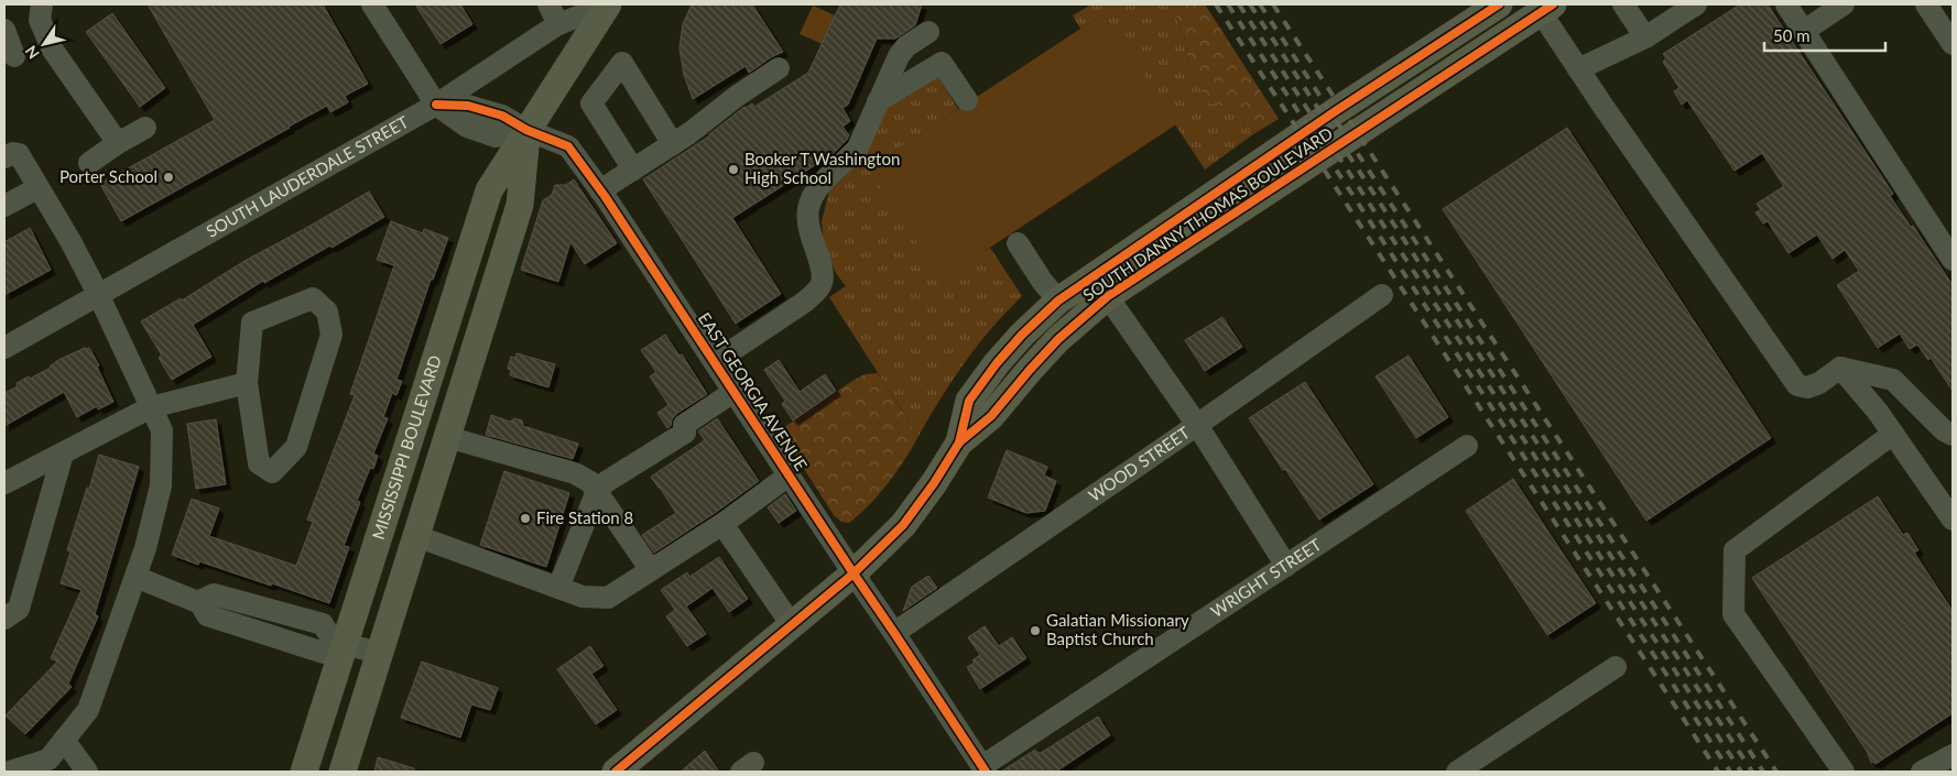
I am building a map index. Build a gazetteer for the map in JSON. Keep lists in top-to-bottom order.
{
  "streets": {
    "main road": ["SOUTH DANNY THOMAS BOULEVARD", "MISSISSIPPI BOULEVARD"],
    "street": [
      "SOUTH LAUDERDALE STREET",
      "EAST GEORGIA AVENUE",
      "WOOD STREET",
      "WRIGHT STREET"
    ]
  },
  "crossings": [
    ["SOUTH LAUDERDALE STREET", "MISSISSIPPI BOULEVARD"],
    ["SOUTH DANNY THOMAS BOULEVARD", "EAST GEORGIA AVENUE"],
    ["EAST GEORGIA AVENUE", "MISSISSIPPI BOULEVARD"],
    ["EAST GEORGIA AVENUE", "WOOD STREET"],
    ["EAST GEORGIA AVENUE", "WRIGHT STREET"]
  ],
  "places": [
    "Booker T Washington High School",
    "Porter School",
    "Fire Station 8",
    "Galatian Missionary Baptist Church"
  ],
  "scale_bar": "50 m",
  "north": "bottom left"
}
